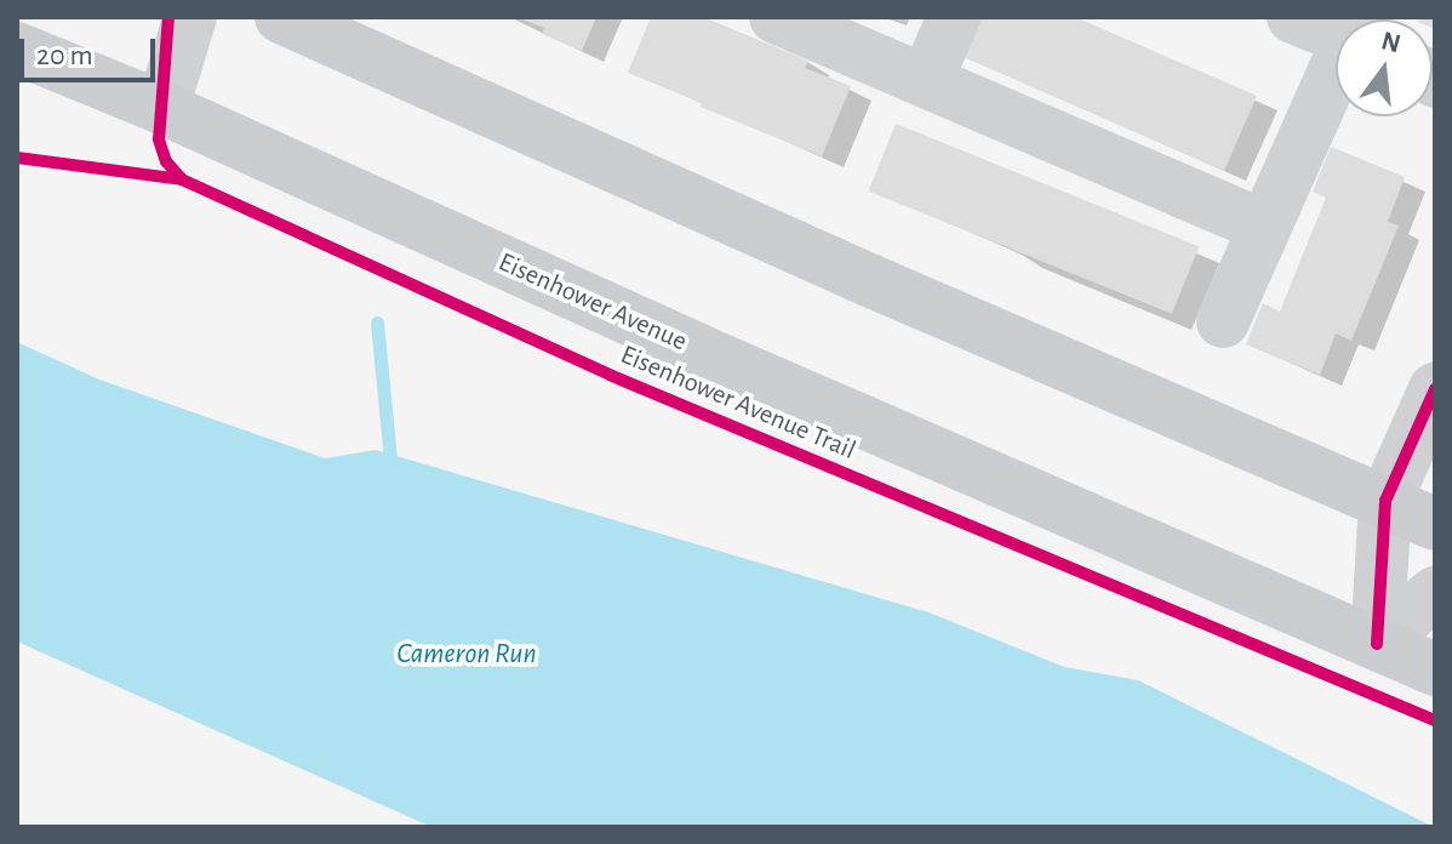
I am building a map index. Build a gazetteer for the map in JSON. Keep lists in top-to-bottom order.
{
  "streets": {
    "main road": ["Eisenhower Avenue"],
    "cycle path": ["Eisenhower Avenue Trail"]
  },
  "water": ["Cameron Run"],
  "scale_bar": "20 m",
  "north": "top"
}
